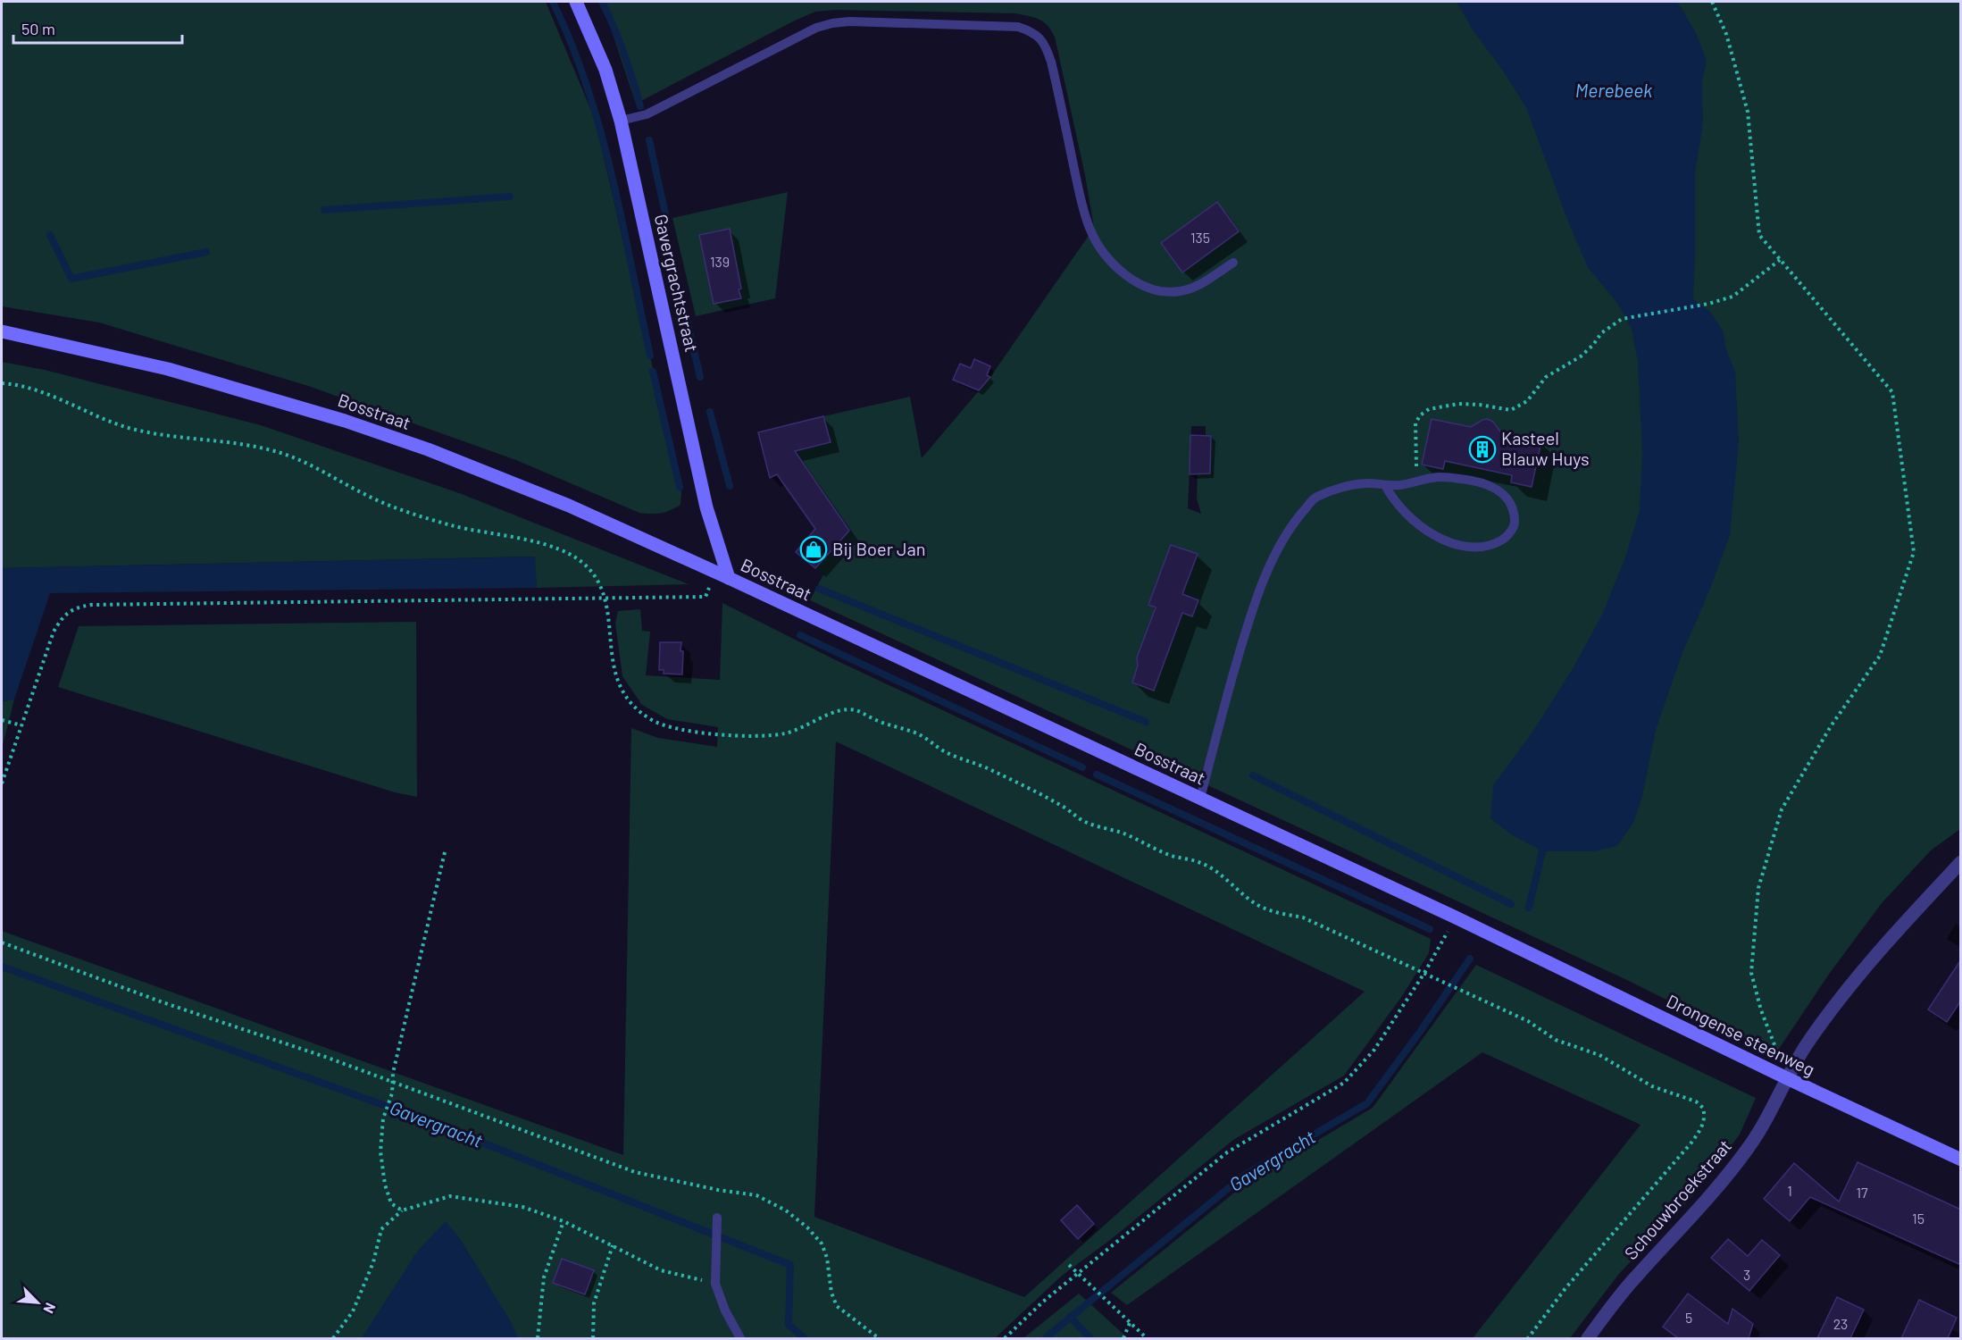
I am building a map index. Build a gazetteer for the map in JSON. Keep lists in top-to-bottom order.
{
  "streets": {
    "street": [
      "Gavergrachtstraat",
      "Bosstraat",
      "Drongense steenweg",
      "Schouwbroekstraat"
    ]
  },
  "crossings": [
    ["Gavergrachtstraat", "Bosstraat"],
    ["Bosstraat", "Drongense steenweg"],
    ["Drongense steenweg", "Schouwbroekstraat"]
  ],
  "water": ["Merebeek", "Gavergracht"],
  "places": {
    "building": ["Kasteel Blauw Huys"],
    "shop": ["Bij Boer Jan"]
  },
  "house_numbers": [
    "135",
    "139",
    "1",
    "17",
    "15",
    "3",
    "5",
    "23"
  ],
  "scale_bar": "50 m",
  "north": "bottom right"
}
